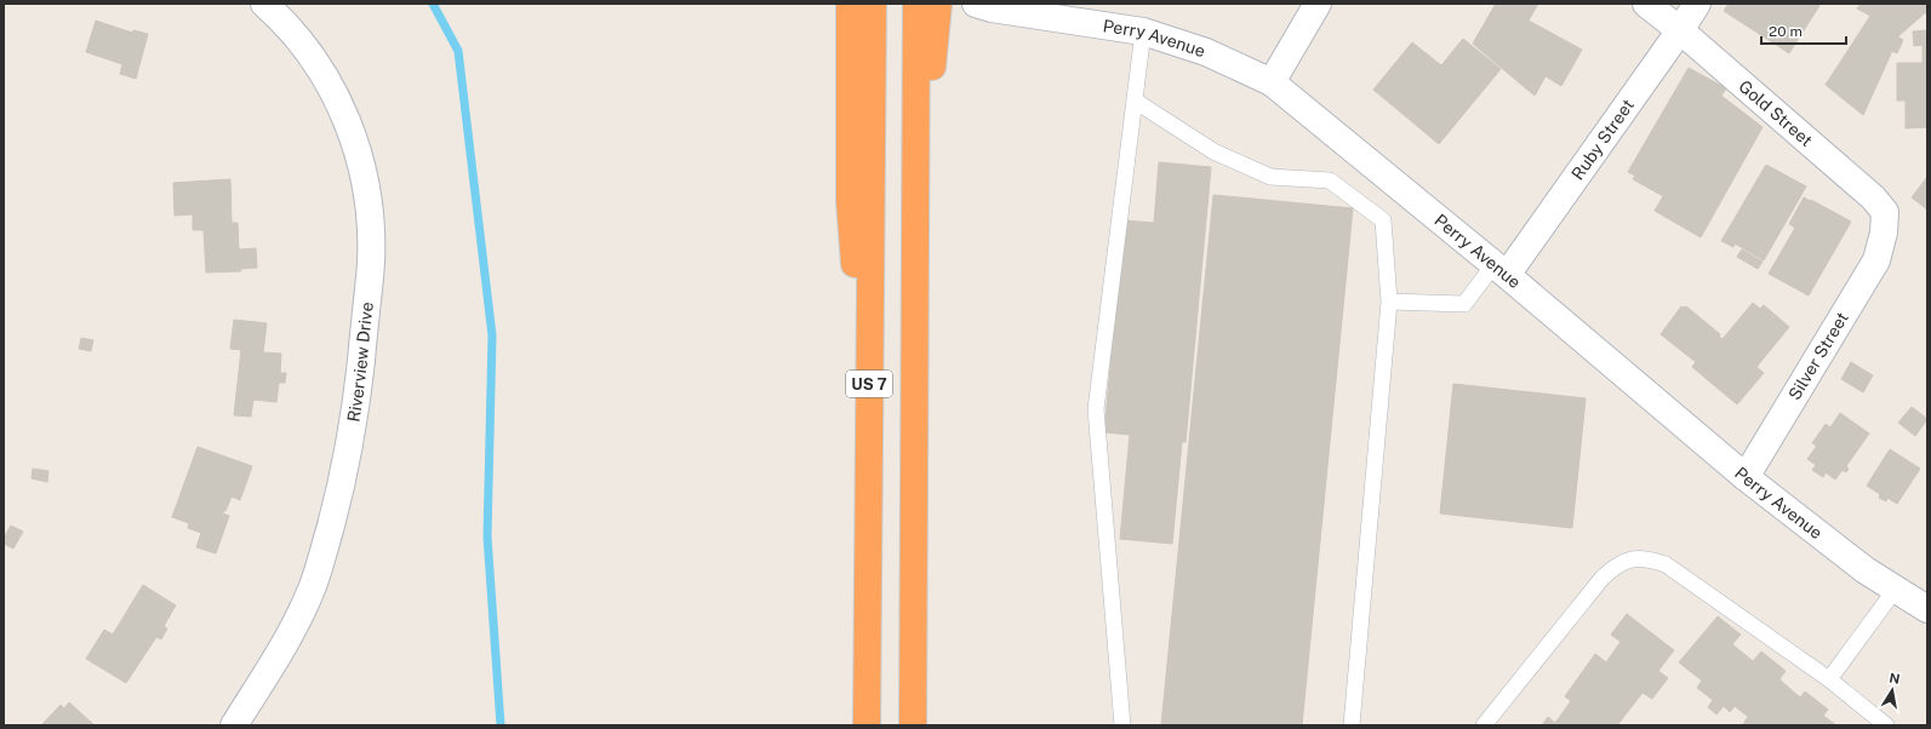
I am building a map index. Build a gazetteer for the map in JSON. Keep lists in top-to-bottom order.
{
  "streets": {
    "highway": ["US 7"],
    "street": [
      "Perry Avenue",
      "Gold Street",
      "Ruby Street",
      "Silver Street",
      "Riverview Drive"
    ]
  },
  "crossings": [
    ["Perry Avenue", "Ruby Street"],
    ["Perry Avenue", "Silver Street"],
    ["Gold Street", "Ruby Street"],
    ["Gold Street", "Silver Street"]
  ],
  "scale_bar": "20 m",
  "north": "top"
}
